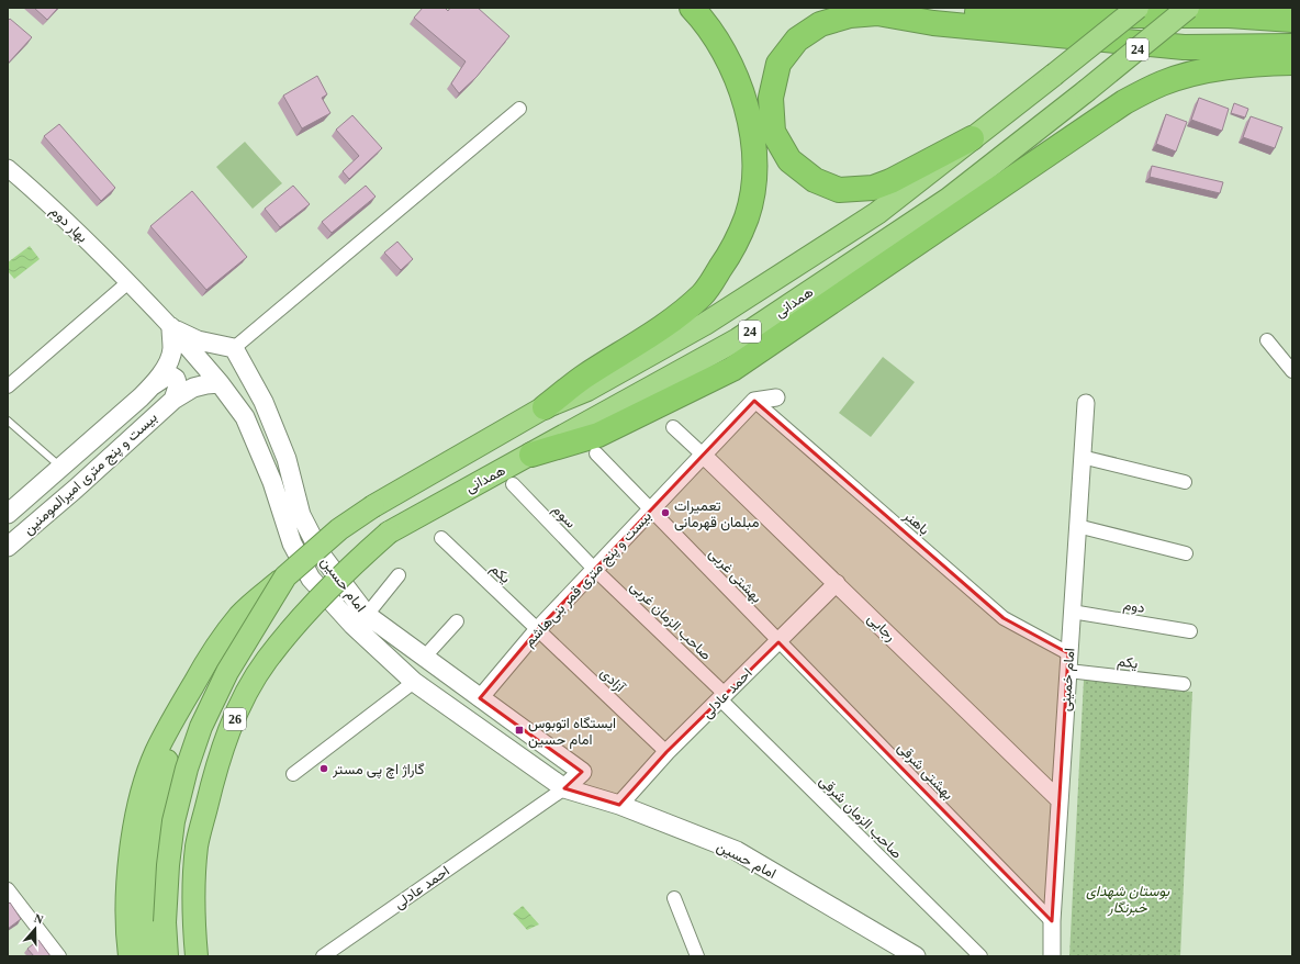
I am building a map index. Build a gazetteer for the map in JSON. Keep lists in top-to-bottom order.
{
  "streets": {
    "highway": ["24", "همدانی", "26"],
    "main road": ["بیست و پنج متری امیرالمومنین", "امام حسین"],
    "street": [
      "بهار دوم",
      "سوم",
      "باهنر",
      "یکم",
      "بهشتی غربی",
      "بیست و پنج متری قمر بنی‌هاشم",
      "دوم",
      "صاحب الزمان غربی",
      "رجایی",
      "آزادی",
      "امام خمینی",
      "احمد عادلی",
      "بهشتی شرقی",
      "صاحب الزمان شرقی"
    ]
  },
  "crossings": [
    ["24", "همدانی"],
    ["بهار دوم", "امام حسین"],
    ["همدانی", "26"],
    ["بیست و پنج متری امیرالمومنین", "امام حسین"],
    ["سوم", "بیست و پنج متری قمر بنی‌هاشم"],
    ["سوم", "صاحب الزمان غربی"],
    ["باهنر", "بیست و پنج متری قمر بنی‌هاشم"],
    ["باهنر", "امام خمینی"],
    ["یکم", "بیست و پنج متری قمر بنی‌هاشم"],
    ["یکم", "آزادی"],
    ["یکم", "امام خمینی"],
    ["بهشتی غربی", "بیست و پنج متری قمر بنی‌هاشم"],
    ["بهشتی غربی", "احمد عادلی"],
    ["بهشتی غربی", "بهشتی شرقی"],
    ["بیست و پنج متری قمر بنی‌هاشم", "امام حسین"],
    ["بیست و پنج متری قمر بنی‌هاشم", "صاحب الزمان غربی"],
    ["بیست و پنج متری قمر بنی‌هاشم", "رجایی"],
    ["بیست و پنج متری قمر بنی‌هاشم", "آزادی"],
    ["امام حسین", "احمد عادلی"],
    ["دوم", "امام خمینی"],
    ["صاحب الزمان غربی", "احمد عادلی"],
    ["صاحب الزمان غربی", "صاحب الزمان شرقی"],
    ["رجایی", "امام خمینی"],
    ["رجایی", "احمد عادلی"],
    ["آزادی", "احمد عادلی"],
    ["امام خمینی", "بهشتی شرقی"],
    ["احمد عادلی", "بهشتی شرقی"],
    ["احمد عادلی", "صاحب الزمان شرقی"]
  ],
  "parks": ["بوستان شهدای خبرنگار"],
  "places": {
    "other": ["تعمیرات مبلمان قهرمانی", "گاراژ اچ پی مستر"],
    "transit": ["ایستگاه اتوبوس امام حسین"]
  },
  "north": "top"
}
